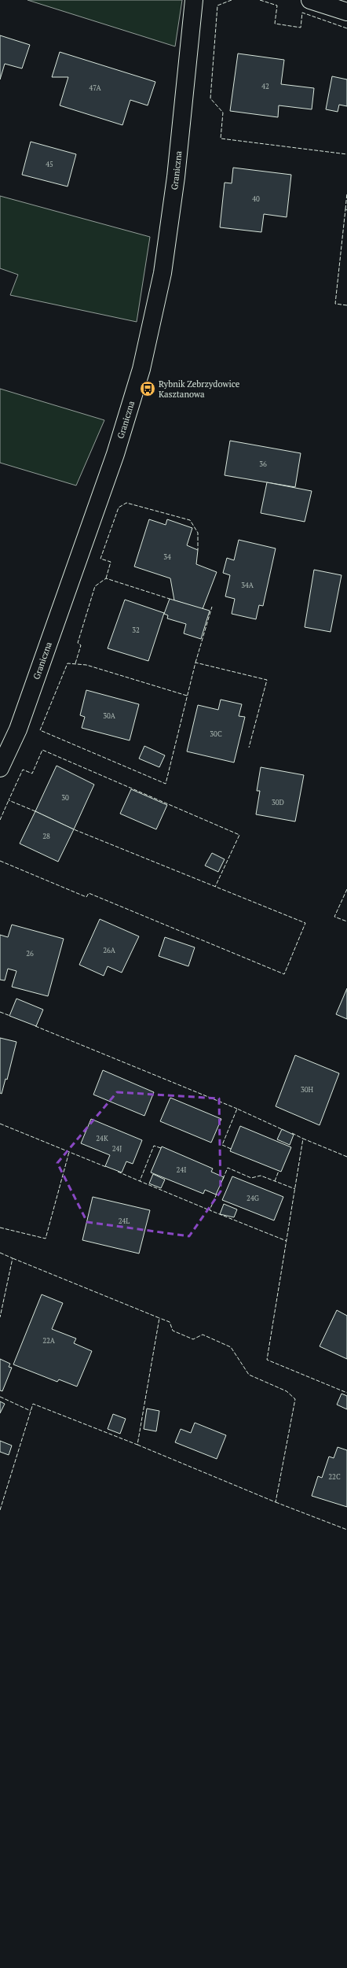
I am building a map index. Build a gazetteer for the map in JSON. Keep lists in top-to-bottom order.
{
  "streets": {
    "street": ["Graniczna"]
  },
  "places": {
    "bus stop": ["Rybnik Zebrzydowice Kasztanowa"]
  },
  "house_numbers": [
    "42",
    "47A",
    "45",
    "40",
    "36",
    "34",
    "34A",
    "32",
    "30A",
    "30C",
    "30",
    "30D",
    "28",
    "26A",
    "26",
    "30H",
    "24K",
    "24J",
    "24I",
    "24G",
    "24L",
    "22A",
    "22C"
  ]
}
